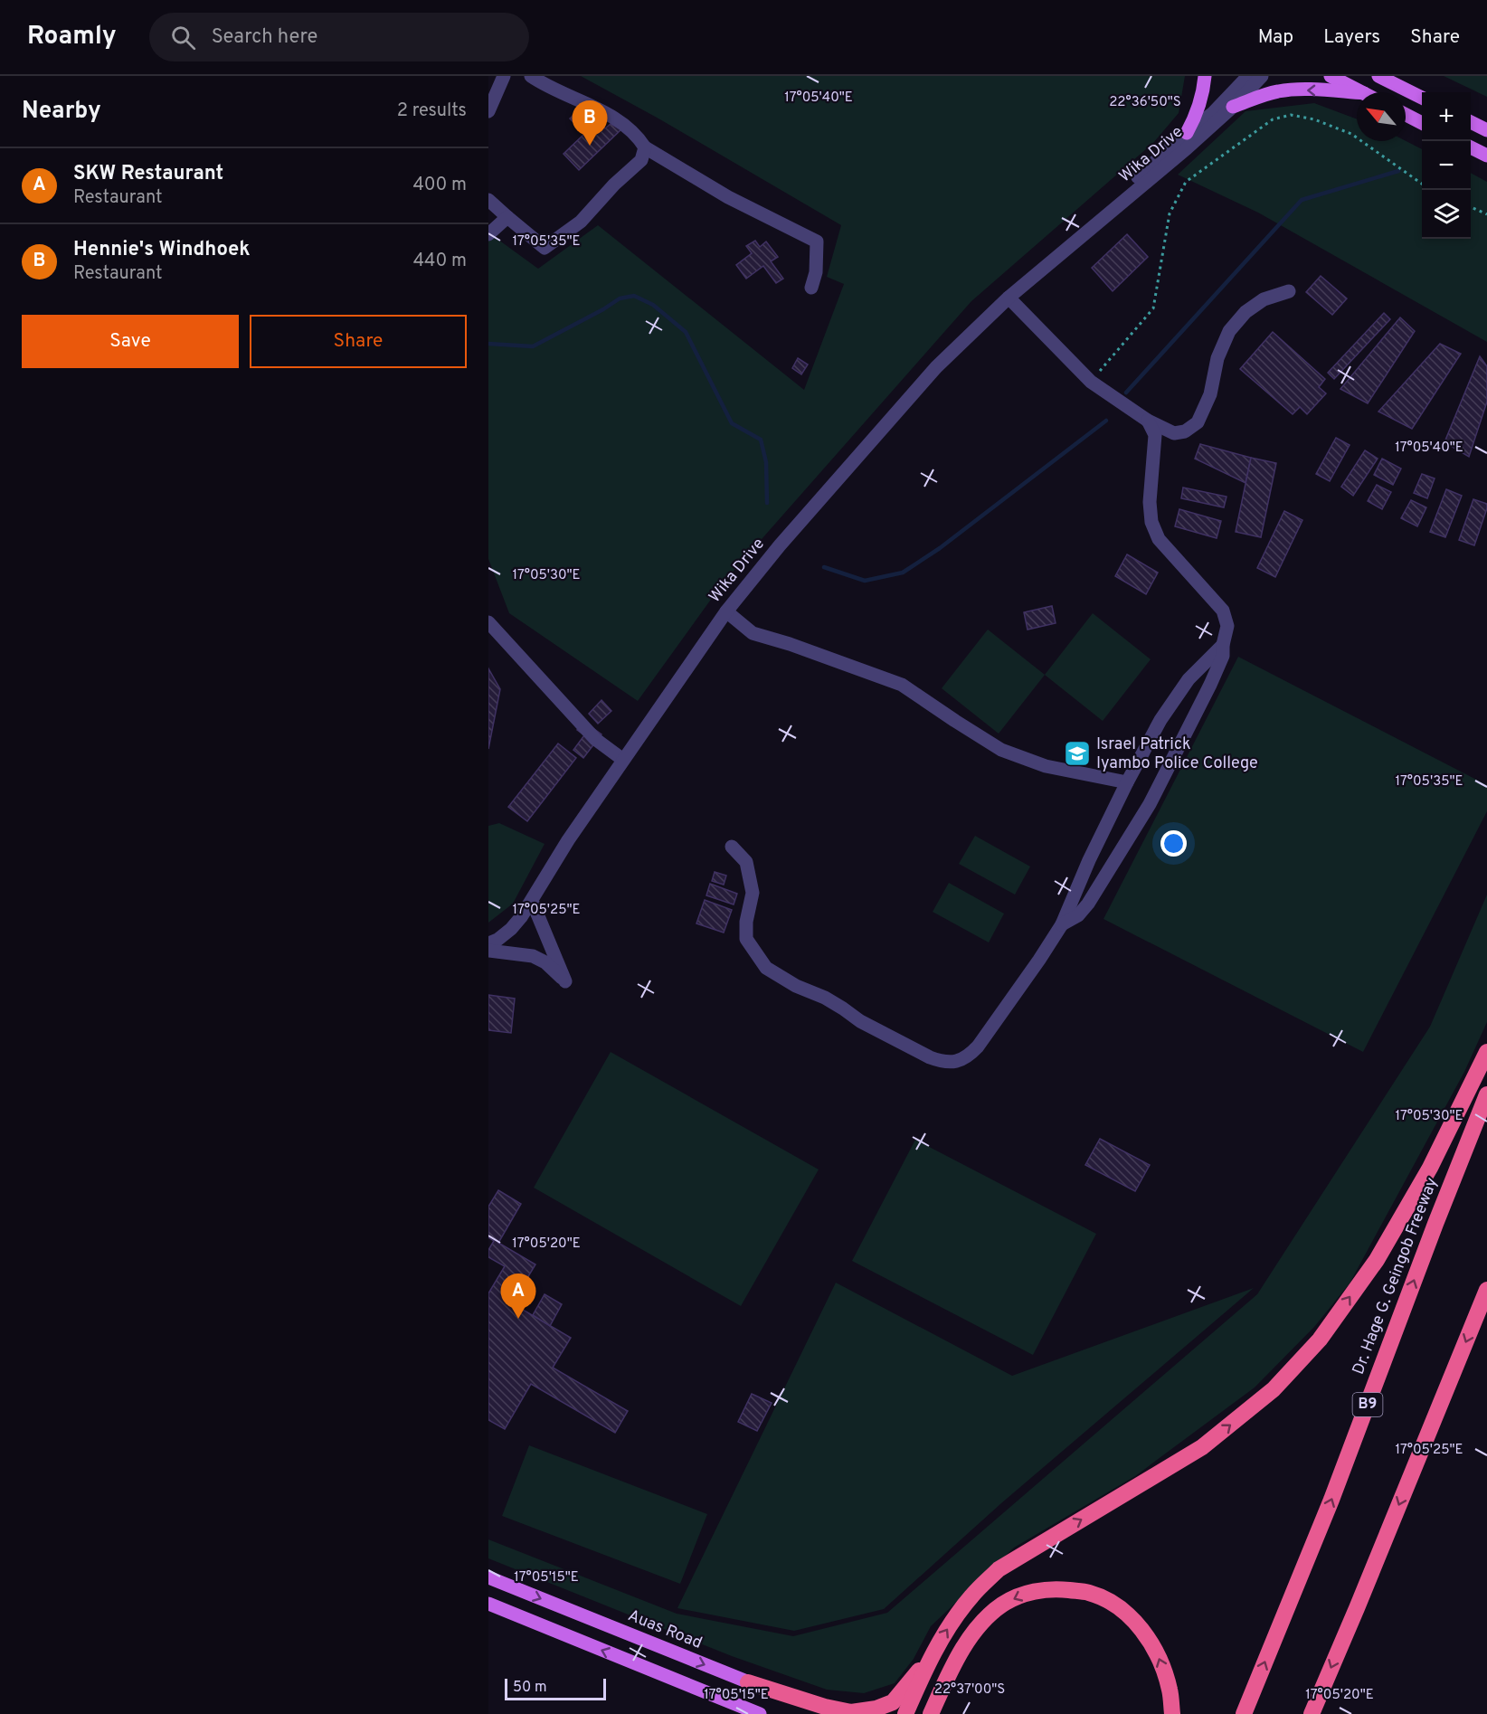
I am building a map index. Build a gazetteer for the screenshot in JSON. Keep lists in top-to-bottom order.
{
  "streets": {
    "highway": ["Dr. Hage G. Geingob Freeway", "B9"],
    "main road": ["Auas Road"],
    "street": ["Wika Drive"]
  },
  "places": {
    "school or university": ["Israel Patrick Iyambo Police College"]
  },
  "scale_bar": "50 m",
  "north": "top left",
  "page": {
    "header": "Roamly",
    "search": "Search here",
    "nav": ["Map", "Layers", "Share"],
    "heading": ["Nearby", "2 results"],
    "map_buttons": ["+", "−"],
    "pins": ["B", "A"],
    "list": [
      {
        "mark": "A",
        "name": "SKW Restaurant",
        "note": "Restaurant",
        "value": "400 m"
      },
      {
        "mark": "B",
        "name": "Hennie's Windhoek",
        "note": "Restaurant",
        "value": "440 m"
      }
    ],
    "buttons": ["Save", "Share"],
    "scale": "50 m"
  },
  "coordinates": [
    "17°05'40\"E",
    "22°36'50\"S",
    "17°05'35\"E",
    "17°05'30\"E",
    "17°05'25\"E",
    "17°05'20\"E",
    "17°05'15\"E",
    "22°37'00\"S"
  ]
}
